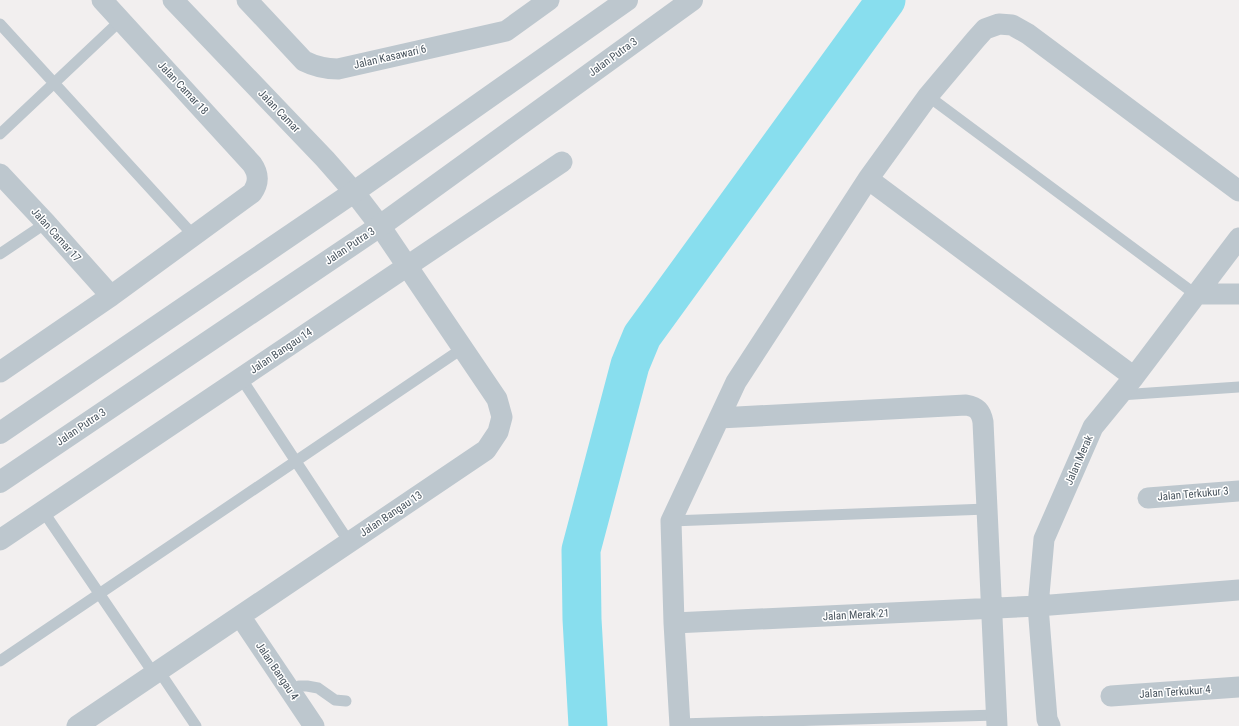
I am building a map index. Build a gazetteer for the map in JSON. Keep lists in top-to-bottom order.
{
  "streets": {
    "street": [
      "Jalan Kasawari 6",
      "Jalan Putra 3",
      "Jalan Camar 18",
      "Jalan Camar",
      "Jalan Camar 17",
      "Jalan Bangau 14",
      "Jalan Merak",
      "Jalan Terkukur 3",
      "Jalan Bangau 13",
      "Jalan Merak 21",
      "Jalan Bangau 4",
      "Jalan Terkukur 4"
    ]
  },
  "crossings": [
    ["Jalan Putra 3", "Jalan Camar"],
    ["Jalan Putra 3", "Jalan Bangau 13"],
    ["Jalan Camar", "Jalan Bangau 13"],
    ["Jalan Bangau 14", "Jalan Bangau 13"],
    ["Jalan Merak", "Jalan Merak 21"],
    ["Jalan Bangau 13", "Jalan Bangau 4"]
  ]
}
